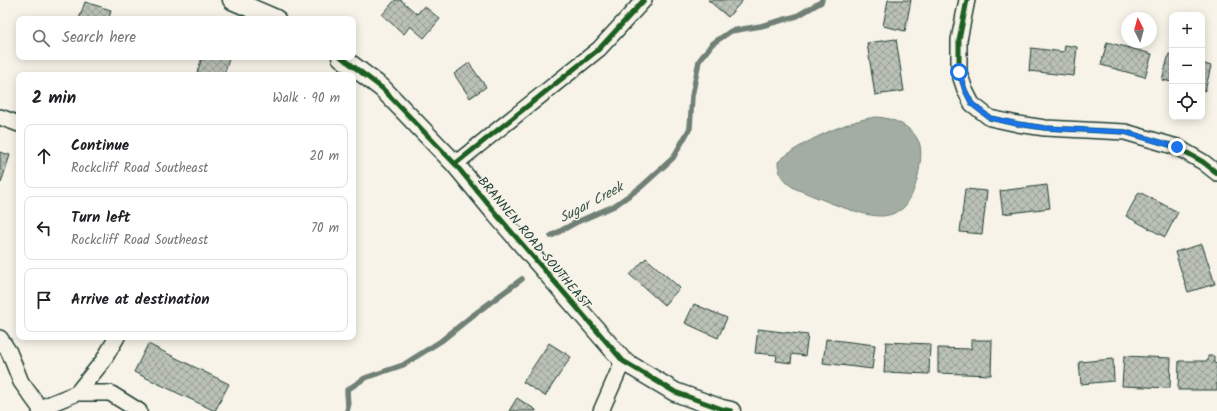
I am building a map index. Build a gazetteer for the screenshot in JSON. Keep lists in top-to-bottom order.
{
  "streets": {
    "street": ["BRANNEN ROAD SOUTHEAST"]
  },
  "water": ["Sugar Creek"],
  "north": "top",
  "page": {
    "map_buttons": ["+", "−"],
    "search": "Search here",
    "heading": ["2 min", "Walk · 90 m"],
    "list": [
      ["Continue", "Rockcliff Road Southeast", "20 m"],
      ["Turn left", "Rockcliff Road Southeast", "70 m"],
      "Arrive at destination"
    ]
  }
}
